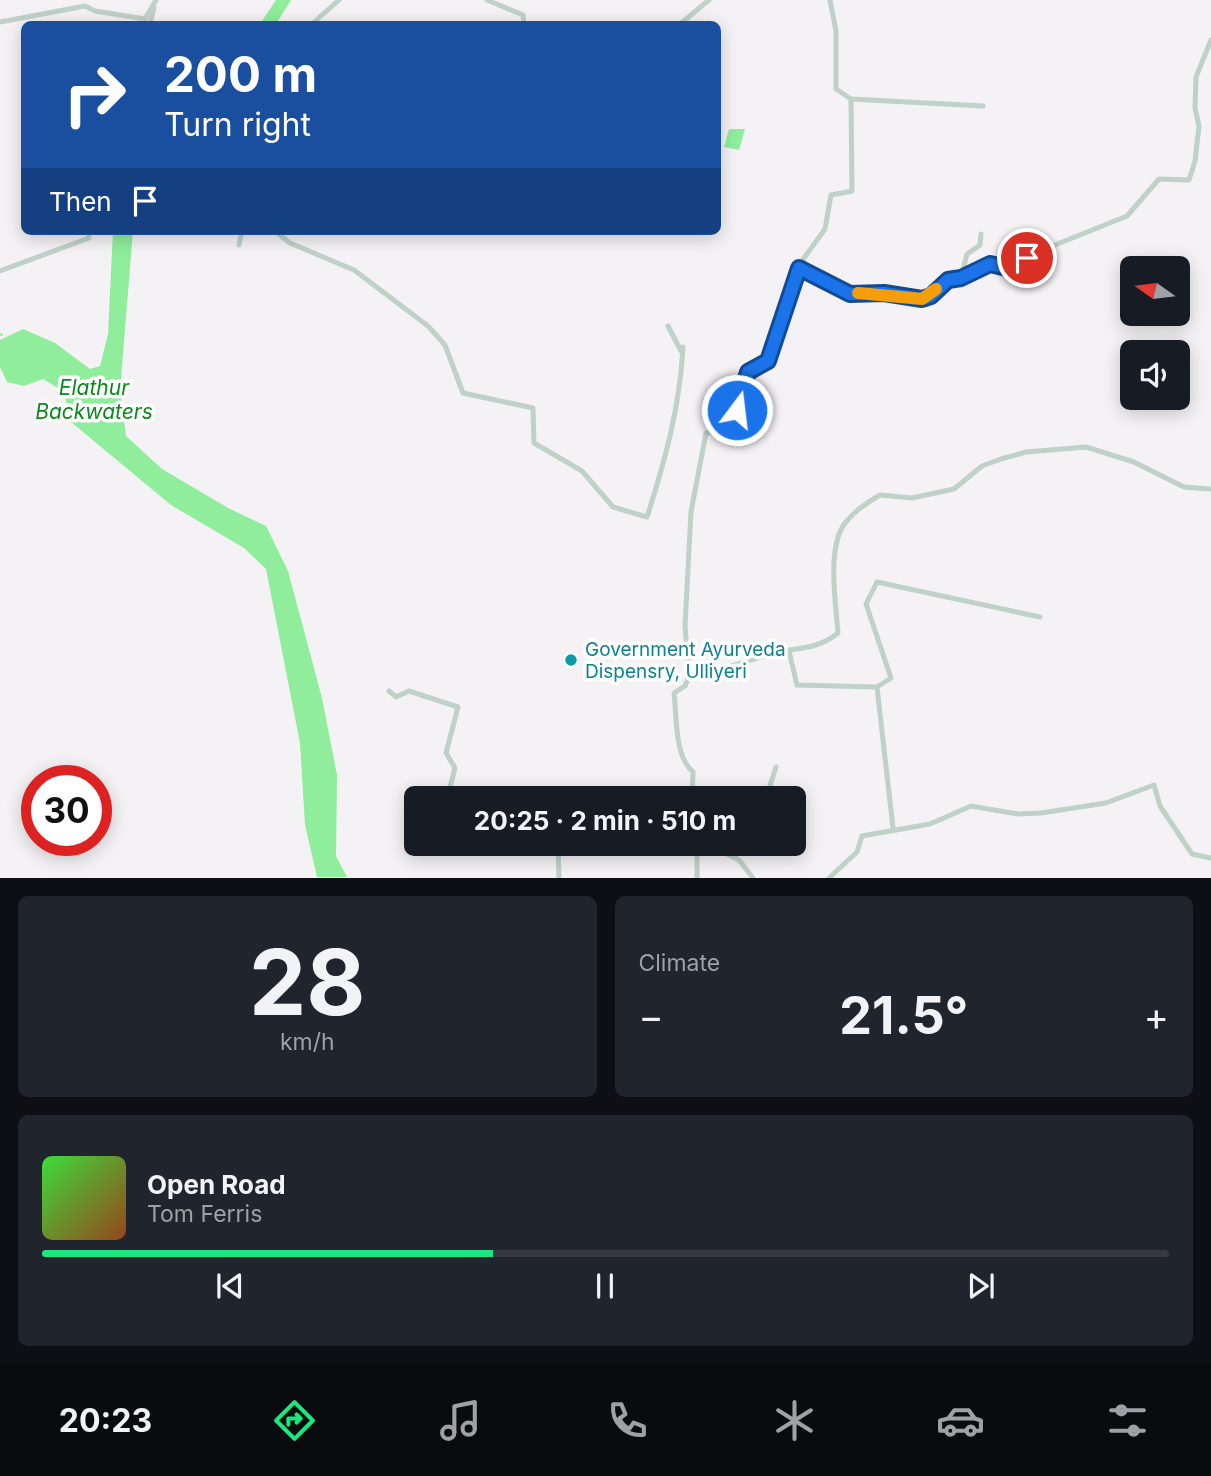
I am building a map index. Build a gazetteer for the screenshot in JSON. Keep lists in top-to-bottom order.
{
  "water": ["Elathur Backwaters"],
  "places": ["Government Ayurveda Dispensry, Ulliyeri"],
  "north": "left",
  "page": {
    "turn": ["200 m", "Turn right"],
    "then": "Then",
    "limit": "30",
    "trip": "20:25 · 2 min · 510 m",
    "tile": [
      ["28", "km/h"],
      "Climate"
    ],
    "heat": ["−", "21.5°", "+"],
    "song": ["Open Road", "Tom Ferris"],
    "tabs": "20:23"
  }
}
